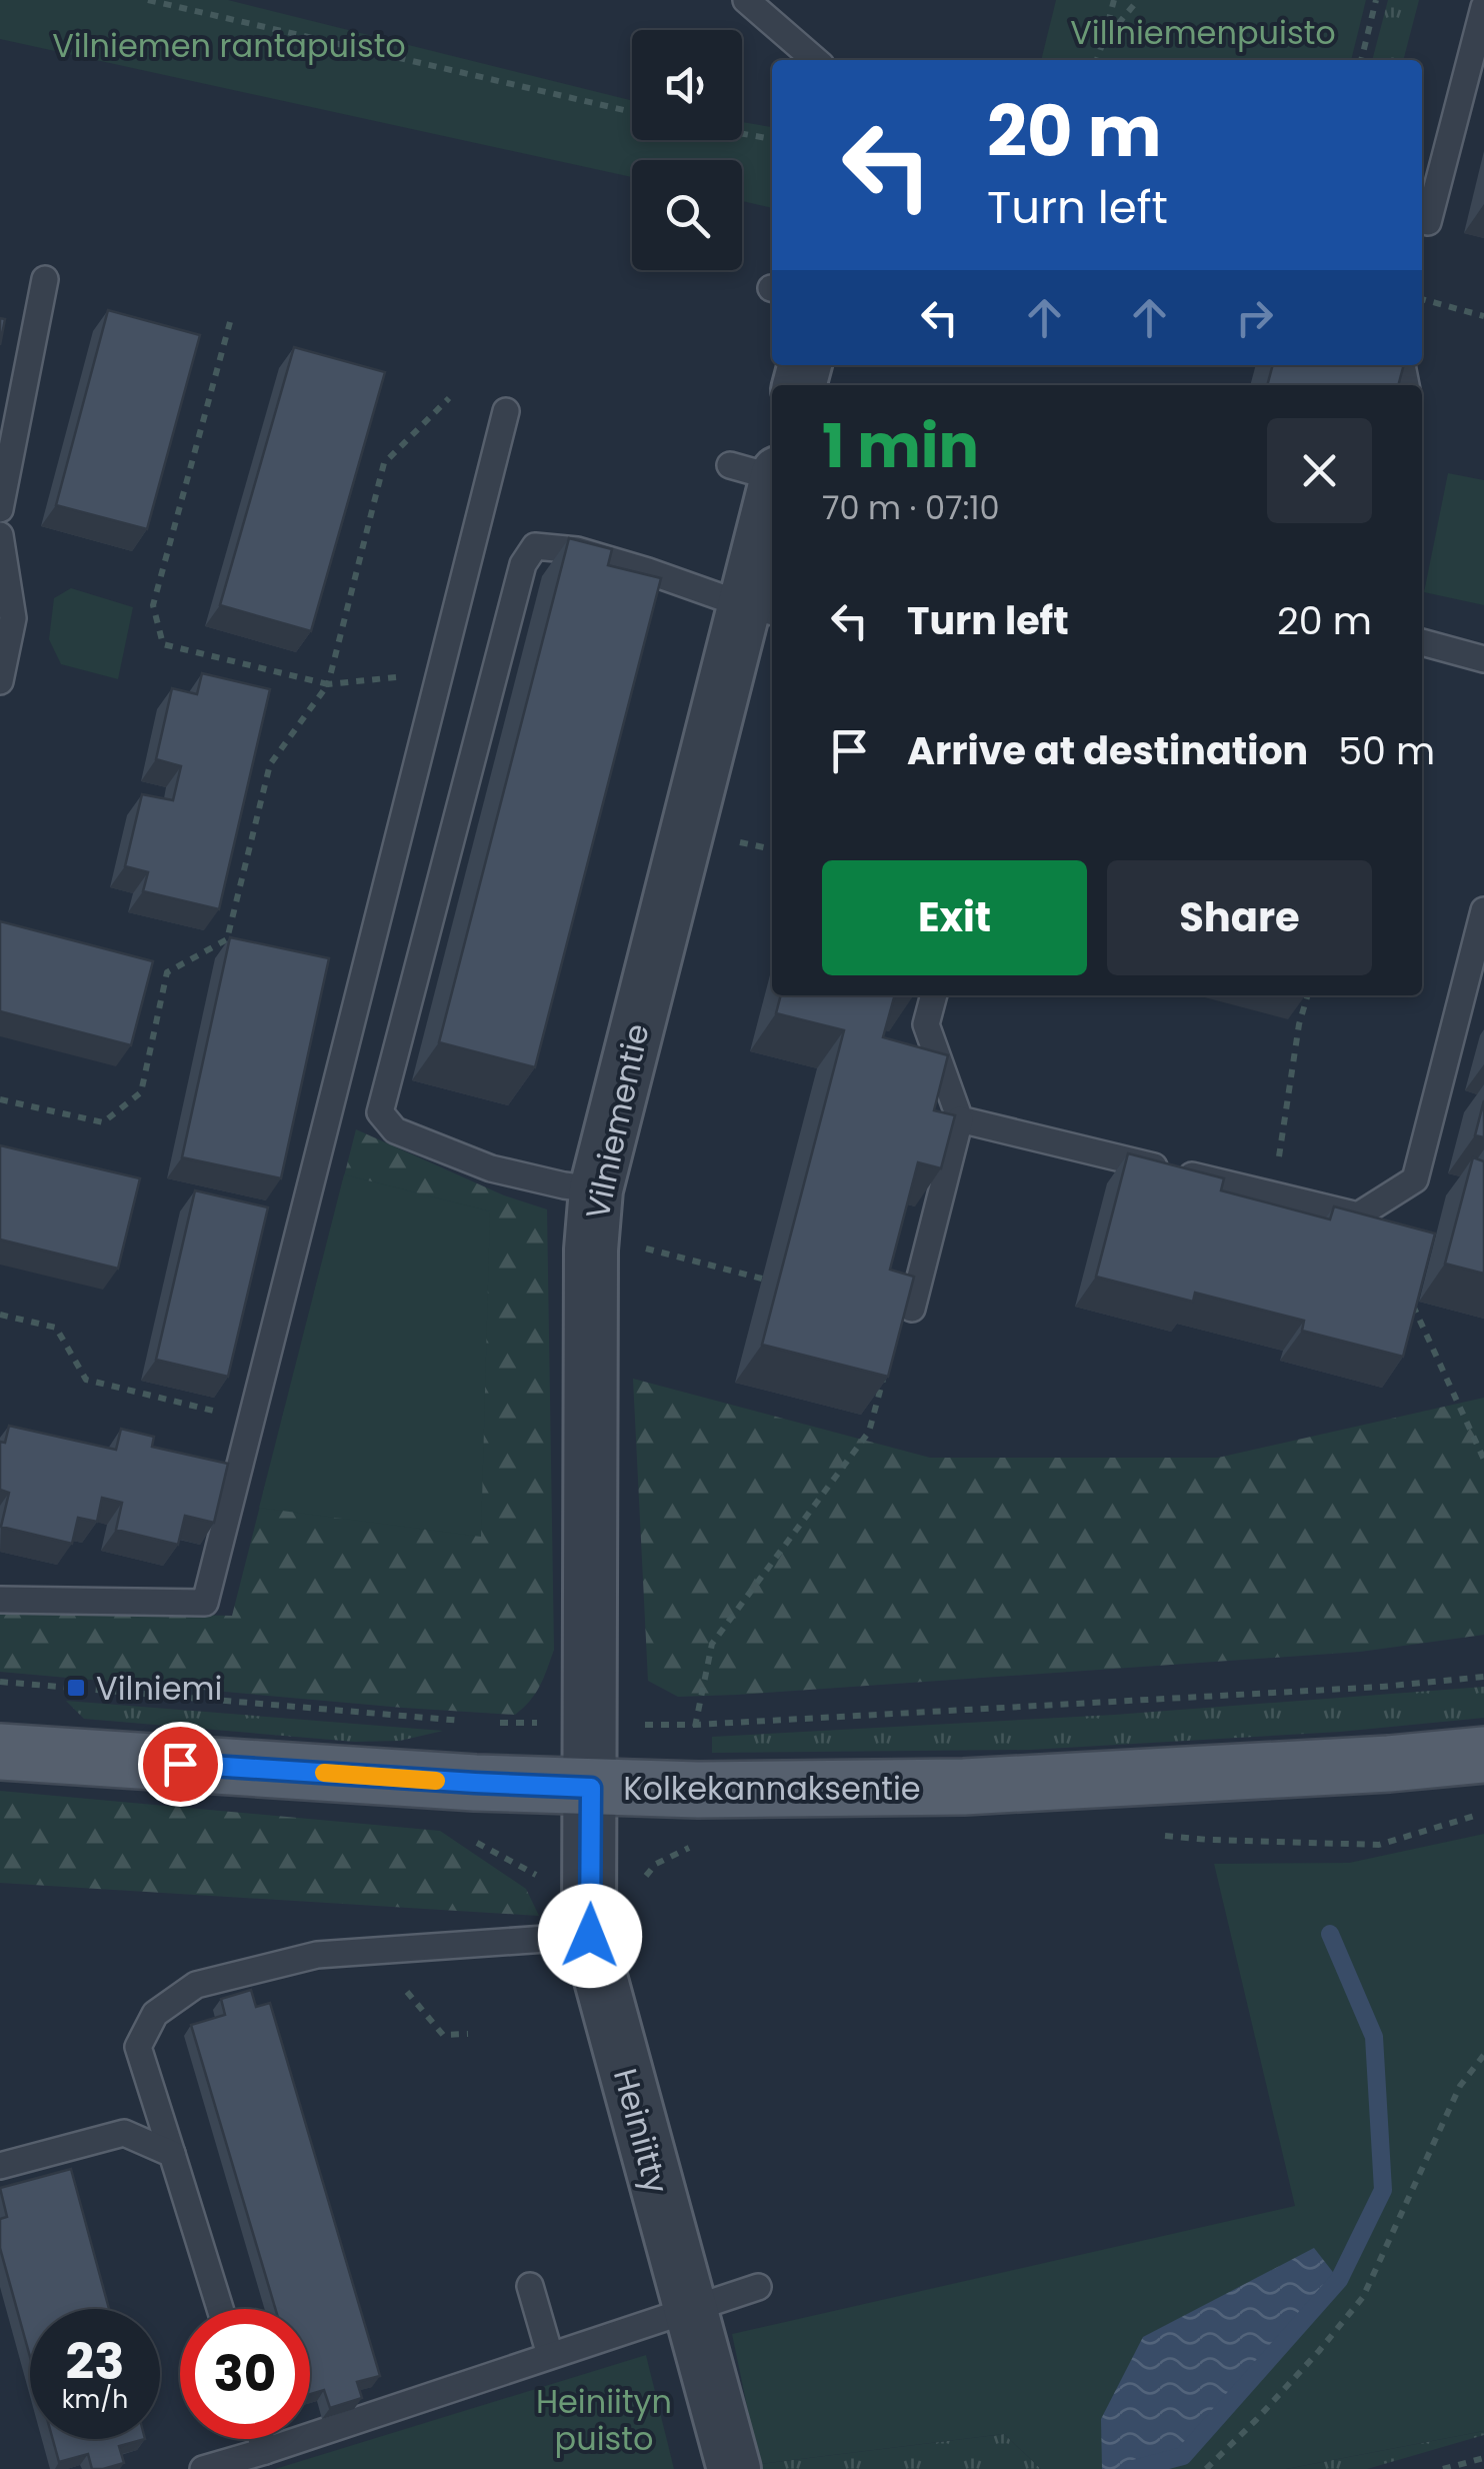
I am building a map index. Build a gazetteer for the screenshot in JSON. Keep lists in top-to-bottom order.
{
  "streets": {
    "main road": ["Kolkekannaksentie"],
    "street": ["Vilniementie", "Heiniitty"]
  },
  "crossings": [
    ["Vilniementie", "Kolkekannaksentie"],
    ["Vilniementie", "Heiniitty"],
    ["Kolkekannaksentie", "Heiniitty"]
  ],
  "parks": ["Villniemenpuisto", "Vilniemen rantapuisto", "Heiniityn puisto"],
  "places": {
    "transit": ["Vilniemi"]
  },
  "page": {
    "turn": ["20 m", "Turn left"],
    "heading": ["1 min", "70 m · 07:10"],
    "list": [
      {
        "name": "Turn left",
        "value": "20 m"
      },
      {
        "name": "Arrive at destination",
        "value": "50 m"
      }
    ],
    "buttons": ["Exit", "Share"],
    "speed": "23 km/h",
    "limit": "30"
  }
}
